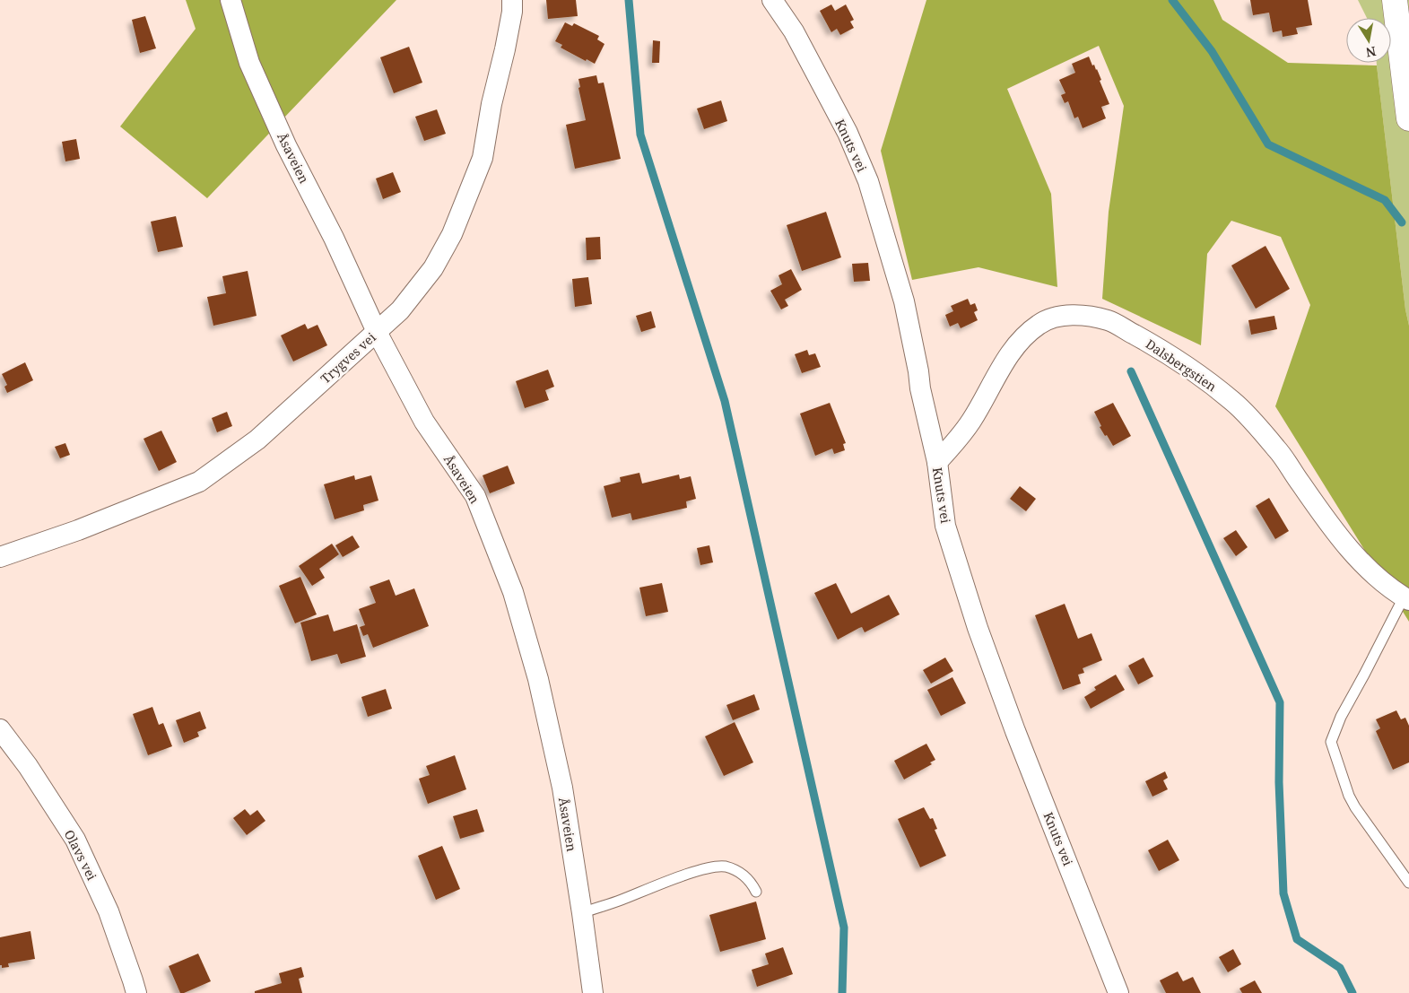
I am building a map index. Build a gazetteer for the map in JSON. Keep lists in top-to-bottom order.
{
  "streets": {
    "street": [
      "Knuts vei",
      "Åsaveien",
      "Trygves vei",
      "Dalsbergstien",
      "Olavs vei"
    ]
  },
  "crossings": [
    ["Knuts vei", "Dalsbergstien"],
    ["Åsaveien", "Trygves vei"]
  ],
  "north": "bottom"
}
